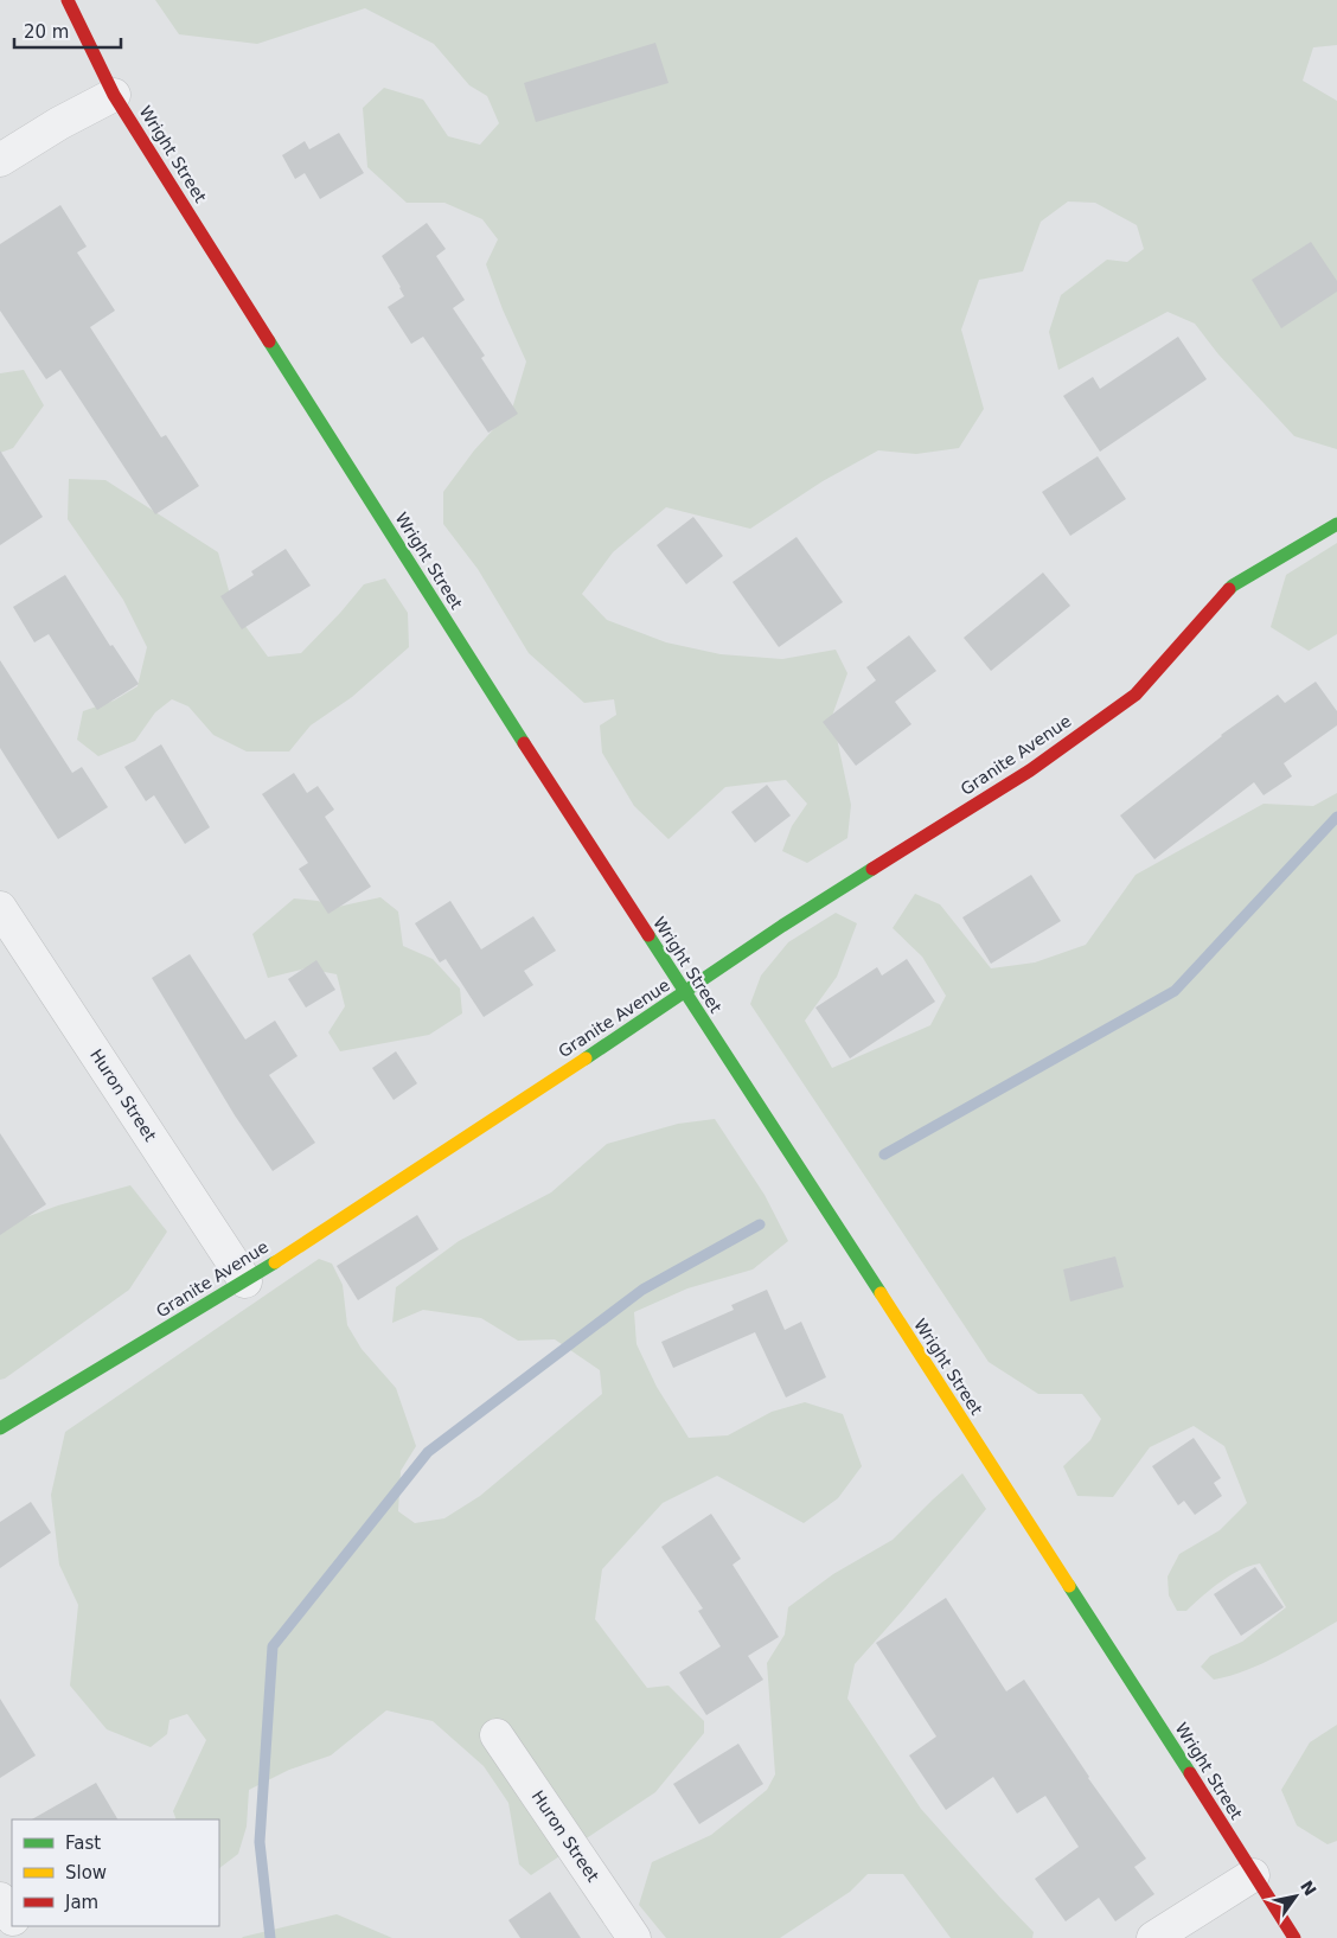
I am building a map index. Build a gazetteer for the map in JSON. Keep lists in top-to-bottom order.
{
  "streets": {
    "main road": ["Wright Street", "Granite Avenue"],
    "street": ["Huron Street"]
  },
  "crossings": [
    ["Wright Street", "Granite Avenue"],
    ["Granite Avenue", "Huron Street"]
  ],
  "legend": ["Fast", "Slow", "Jam"],
  "scale_bar": "20 m",
  "north": "top right"
}
